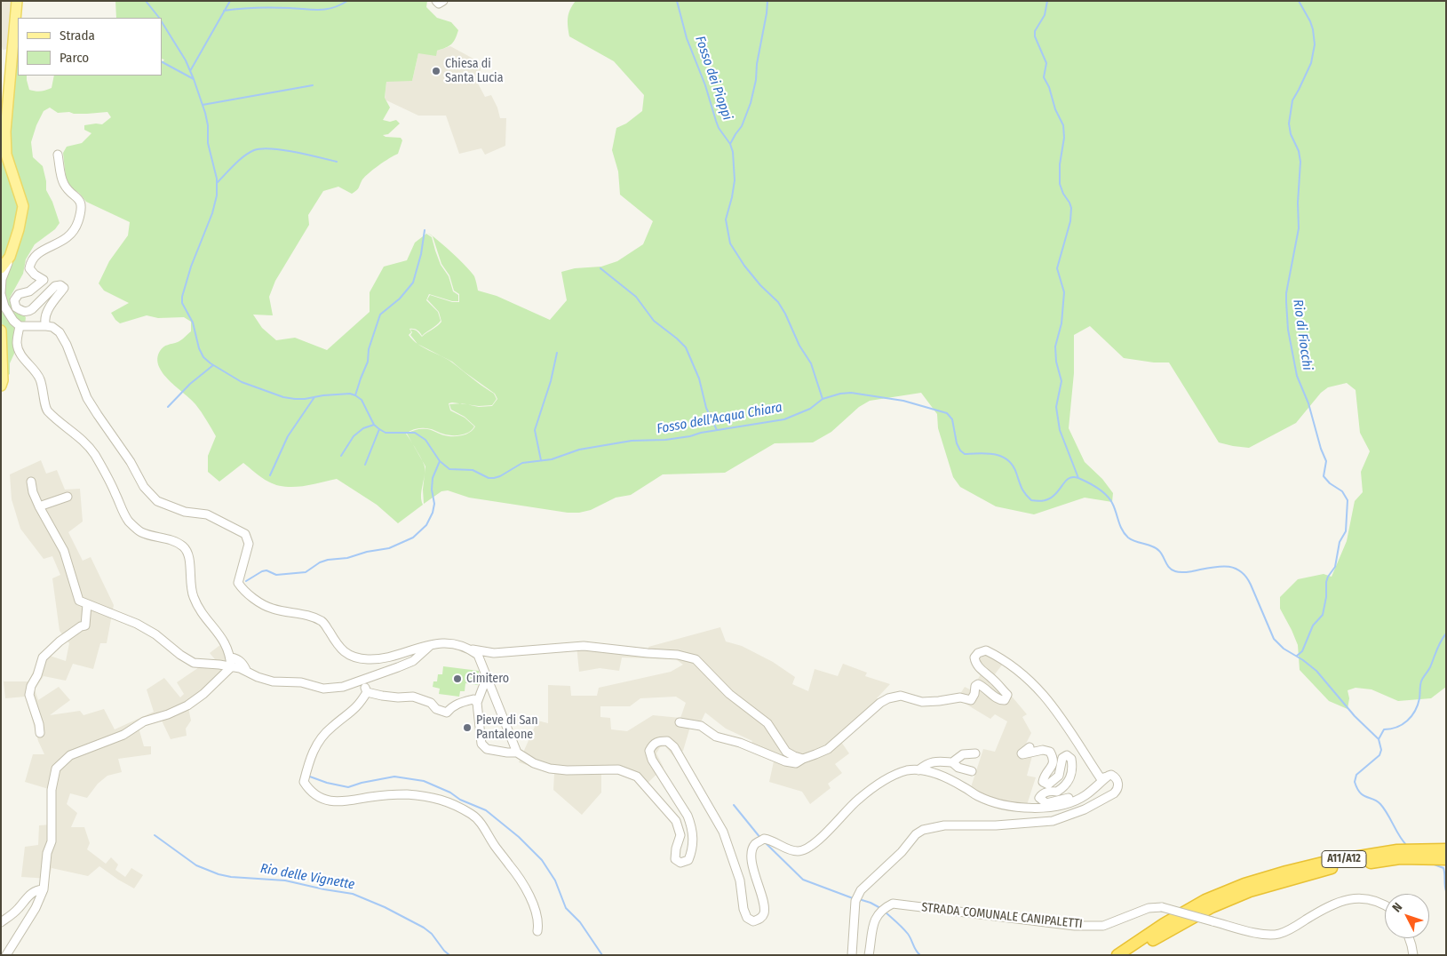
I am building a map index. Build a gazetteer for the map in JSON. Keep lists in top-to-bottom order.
{
  "streets": {
    "highway": ["A11/A12"],
    "street": ["STRADA COMUNALE CANIPALETTI"]
  },
  "water": [
    "Fosso dei Pioppi",
    "Rio di Fiocchi",
    "Fosso dell'Acqua Chiara",
    "Rio delle Vignette"
  ],
  "places": ["Chiesa di Santa Lucia", "Cimitero", "Pieve di San Pantaleone"],
  "legend": ["Strada", "Parco"],
  "north": "top left"
}
